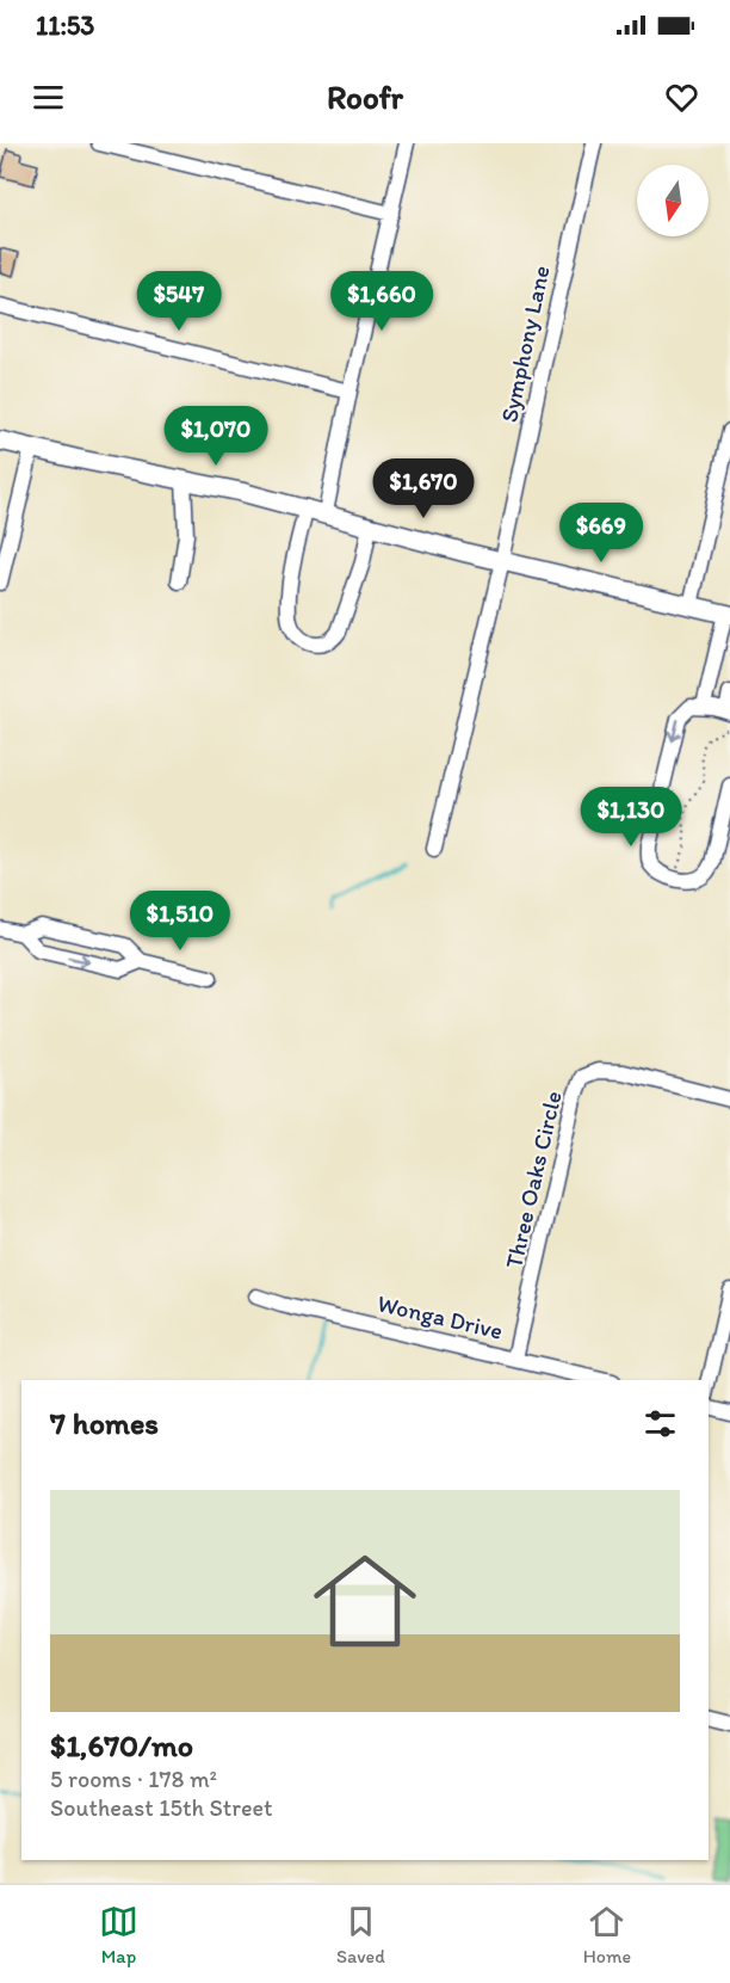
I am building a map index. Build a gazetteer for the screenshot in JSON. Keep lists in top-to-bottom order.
{
  "streets": {
    "street": ["Symphony Lane", "Three Oaks Circle", "Wonga Drive"]
  },
  "crossings": [
    ["Three Oaks Circle", "Wonga Drive"]
  ],
  "north": "bottom",
  "page": {
    "status": "11:53",
    "header": "Roofr",
    "price": [
      "$547",
      "$1,660",
      "$1,070",
      "$1,670",
      "$669",
      "$1,130",
      "$1,510"
    ],
    "heading": "7 homes",
    "list": [
      {
        "name": "$1,670/mo",
        "note": "5 rooms · 178 m² · Southeast 15th Street"
      }
    ],
    "tabs": ["Map", "Saved", "Home"]
  }
}
